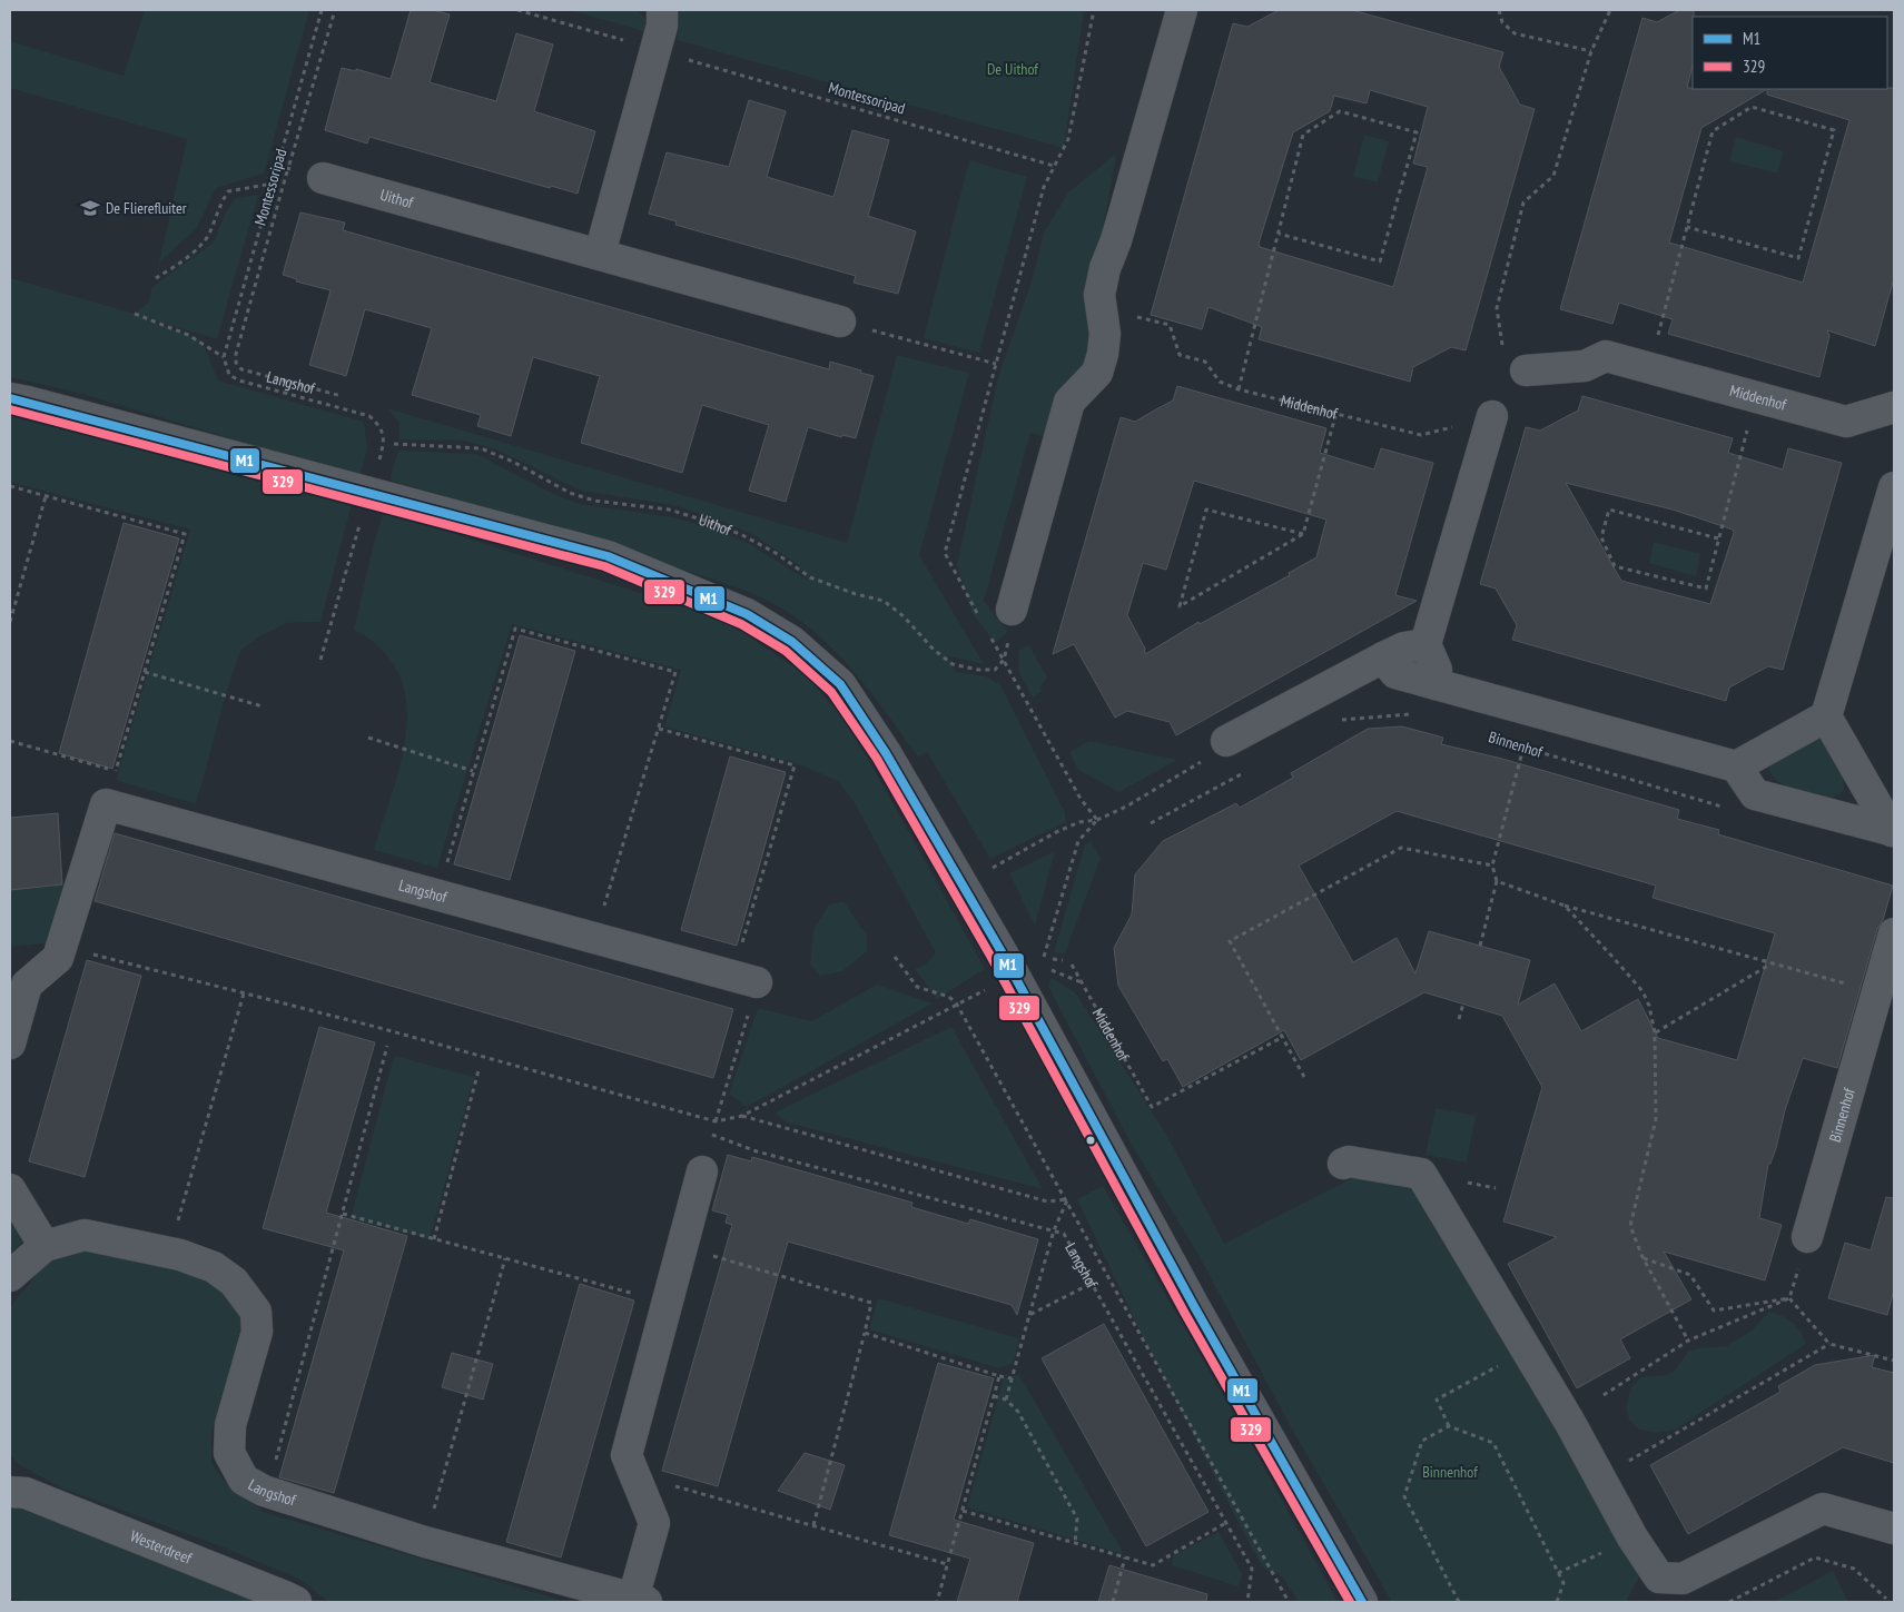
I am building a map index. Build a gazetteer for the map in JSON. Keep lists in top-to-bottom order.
{
  "streets": {
    "main road": ["Westerdreef"],
    "street": [
      "Uithof",
      "Langshof",
      "Middenhof",
      "Binnenhof"
    ],
    "path": ["Montessoripad"]
  },
  "crossings": [
    ["Montessoripad", "Langshof"]
  ],
  "parks": ["De Uithof", "Binnenhof"],
  "places": {
    "school or university": ["De Flierefluiter"]
  },
  "lines": ["transit line M1", "transit line 329"],
  "legend": ["M1", "329"]
}
